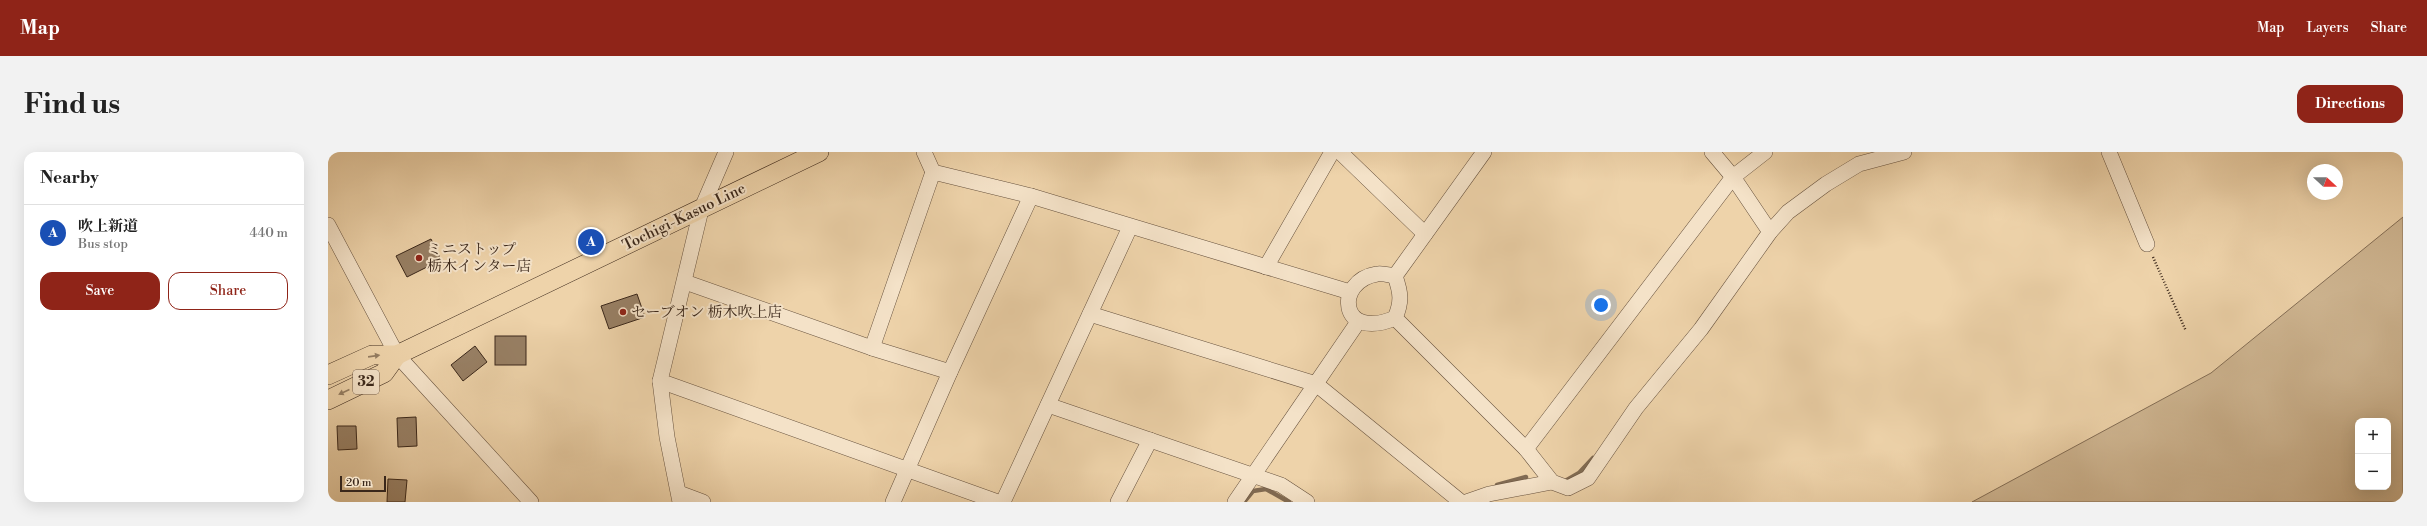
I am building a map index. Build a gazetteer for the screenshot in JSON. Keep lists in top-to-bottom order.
{
  "streets": {
    "main road": ["Tochigi-Kasuo Line", "32"]
  },
  "places": ["ミニストップ 栃木インター店", "セーブオン 栃木吹上店"],
  "scale_bar": "20 m",
  "north": "right",
  "page": {
    "header": "Map",
    "nav": ["Map", "Layers", "Share"],
    "buttons": [
      "Directions",
      ["Save", "Share"]
    ],
    "title": "Find us",
    "heading": "Nearby",
    "list": [
      {
        "mark": "A",
        "name": "吹上新道",
        "note": "Bus stop",
        "value": "440 m"
      }
    ],
    "pins": "A",
    "map_buttons": ["+", "−"],
    "scale": "20 m"
  }
}
